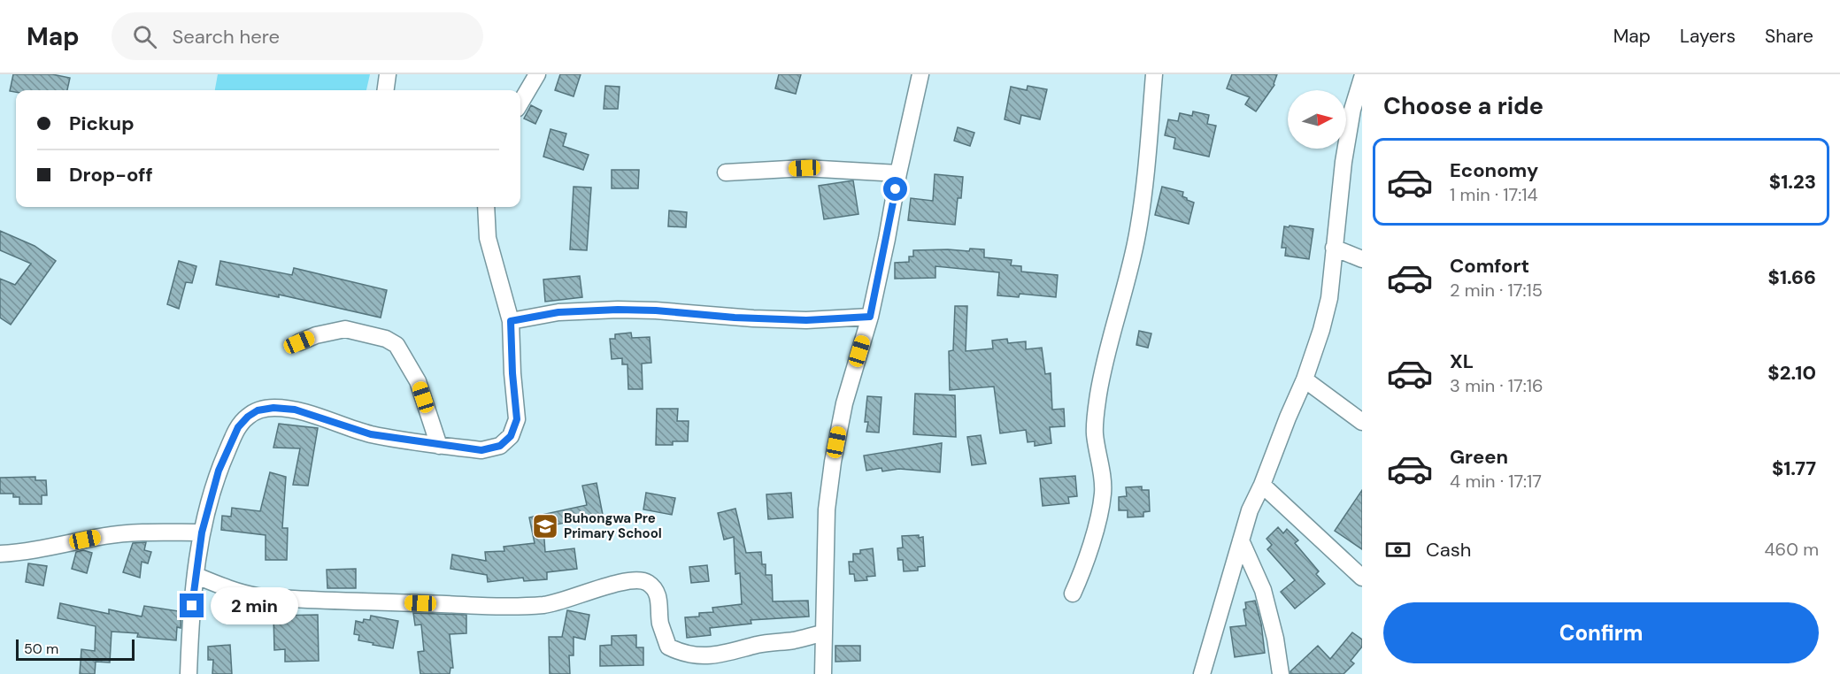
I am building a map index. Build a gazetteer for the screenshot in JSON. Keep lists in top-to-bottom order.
{
  "places": {
    "school or university": ["Buhongwa Pre Primary School"]
  },
  "scale_bar": "50 m",
  "north": "right",
  "page": {
    "header": "Map",
    "search": "Search here",
    "nav": ["Map", "Layers", "Share"],
    "heading": "Choose a ride",
    "banner": ["Pickup", "Drop-off"],
    "list": [
      {
        "name": "Economy",
        "note": "1 min · 17:14",
        "value": "$1.23"
      },
      {
        "name": "Comfort",
        "note": "2 min · 17:15",
        "value": "$1.66"
      },
      {
        "name": "XL",
        "note": "3 min · 17:16",
        "value": "$2.10"
      },
      {
        "name": "Green",
        "note": "4 min · 17:17",
        "value": "$1.77"
      }
    ],
    "pay": ["Cash", "460 m"],
    "bubble": "2 min",
    "buttons": "Confirm",
    "scale": "50 m"
  }
}
